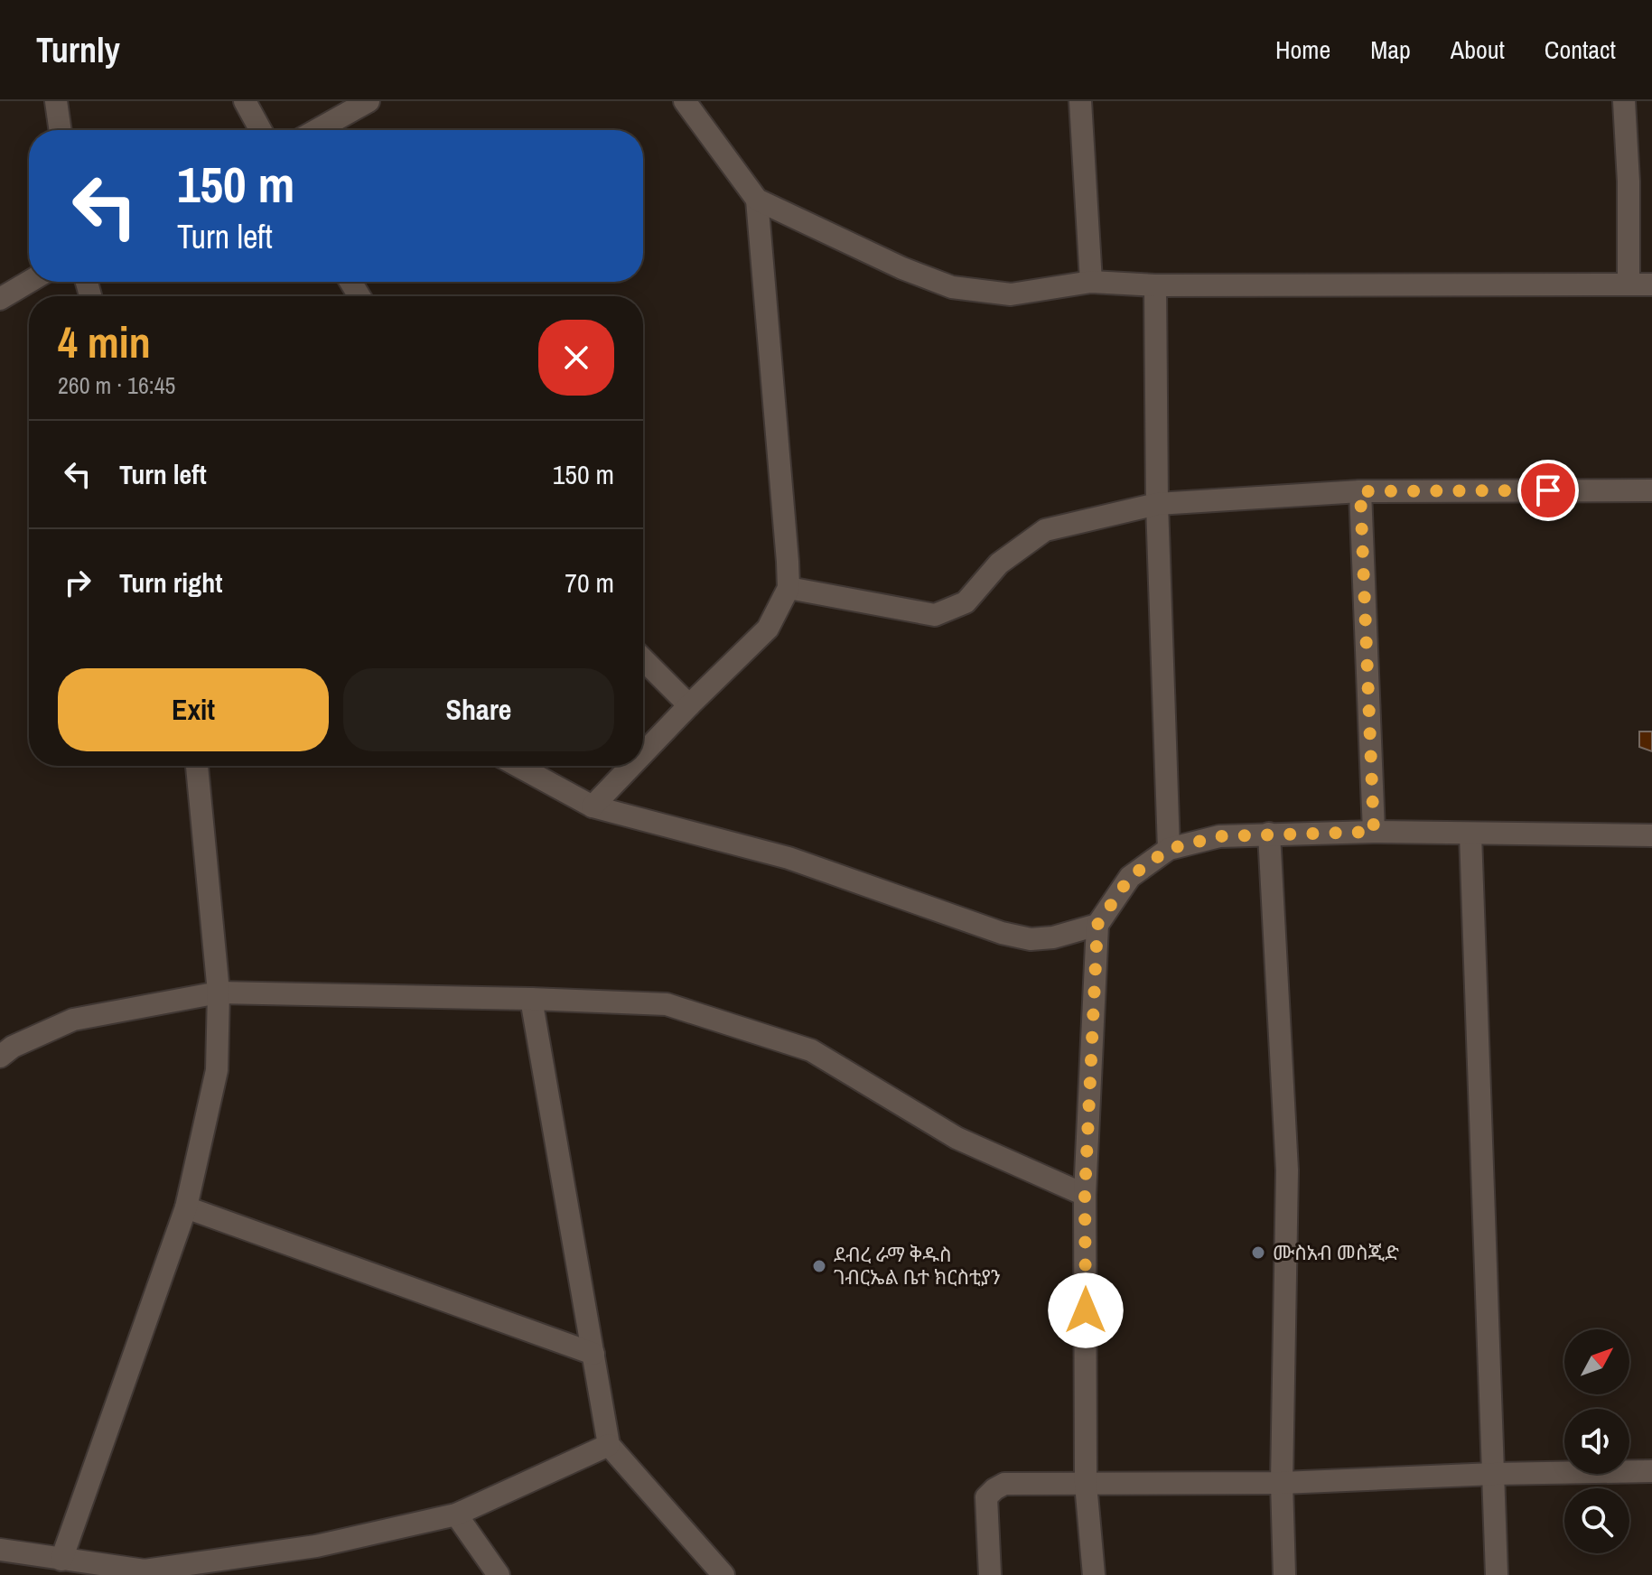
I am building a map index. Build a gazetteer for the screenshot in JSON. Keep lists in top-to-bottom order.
{
  "places": ["ሙስአብ መስጂድ", "ደብረ ራማ ቅዱስ ገብርኤል ቤተ ክርስቲያን"],
  "north": "top right",
  "page": {
    "header": "Turnly",
    "nav": [
      "Home",
      "Map",
      "About",
      "Contact"
    ],
    "turn": ["150 m", "Turn left"],
    "heading": ["4 min", "260 m · 16:45"],
    "list": [
      {
        "name": "Turn left",
        "value": "150 m"
      },
      {
        "name": "Turn right",
        "value": "70 m"
      }
    ],
    "buttons": ["Exit", "Share"]
  }
}
